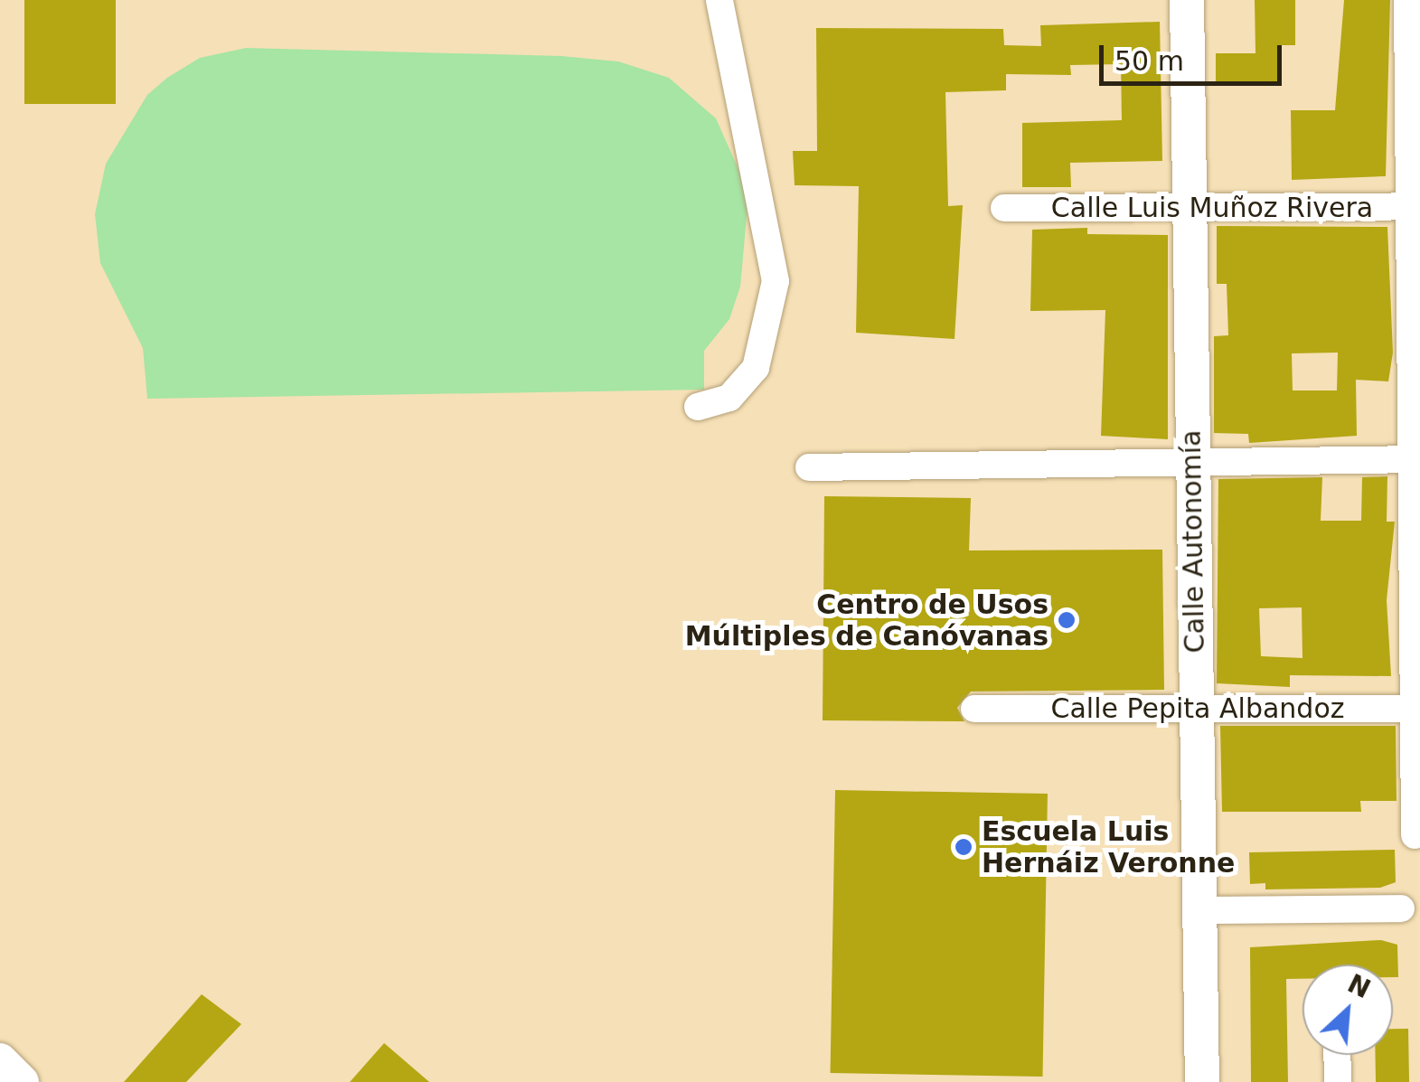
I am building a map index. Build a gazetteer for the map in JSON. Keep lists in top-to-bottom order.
{
  "streets": {
    "main road": ["Calle Autonomía"],
    "street": ["Calle Luis Muñoz Rivera", "Calle Pepita Albandoz"]
  },
  "crossings": [
    ["Calle Luis Muñoz Rivera", "Calle Autonomía"],
    ["Calle Autonomía", "Calle Pepita Albandoz"]
  ],
  "places": ["Centro de Usos Múltiples de Canóvanas", "Escuela Luis Hernáiz Veronne"],
  "scale_bar": "50 m",
  "north": "top right"
}
